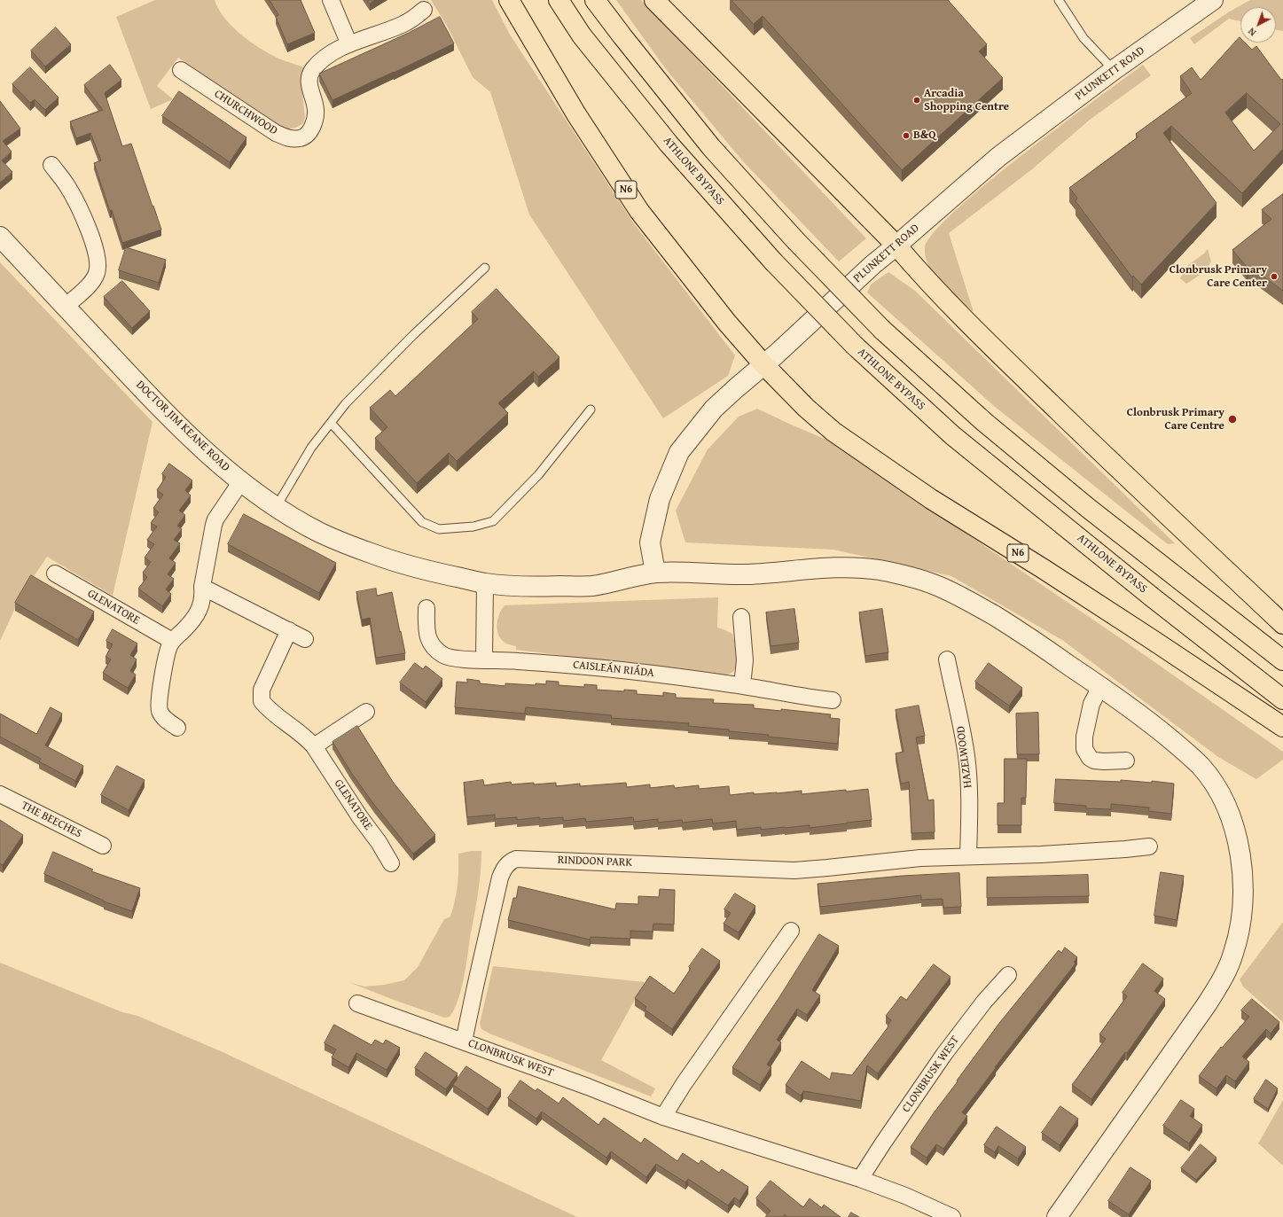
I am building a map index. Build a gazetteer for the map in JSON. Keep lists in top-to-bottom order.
{
  "streets": {
    "highway": ["ATHLONE BYPASS", "N6"],
    "street": [
      "PLUNKETT ROAD",
      "CHURCHWOOD",
      "DOCTOR JIM KEANE ROAD",
      "GLENATORE",
      "CAISLEÁN RIÁDA",
      "HAZELWOOD",
      "THE BEECHES",
      "RINDOON PARK",
      "CLONBRUSK WEST"
    ]
  },
  "crossings": [
    ["PLUNKETT ROAD", "N6"],
    ["PLUNKETT ROAD", "DOCTOR JIM KEANE ROAD"],
    ["HAZELWOOD", "RINDOON PARK"],
    ["RINDOON PARK", "CLONBRUSK WEST"]
  ],
  "places": [
    "Arcadia Shopping Centre",
    "B&Q",
    "Clonbrusk Primary Care Center",
    "Clonbrusk Primary Care Centre"
  ],
  "north": "bottom left"
}
